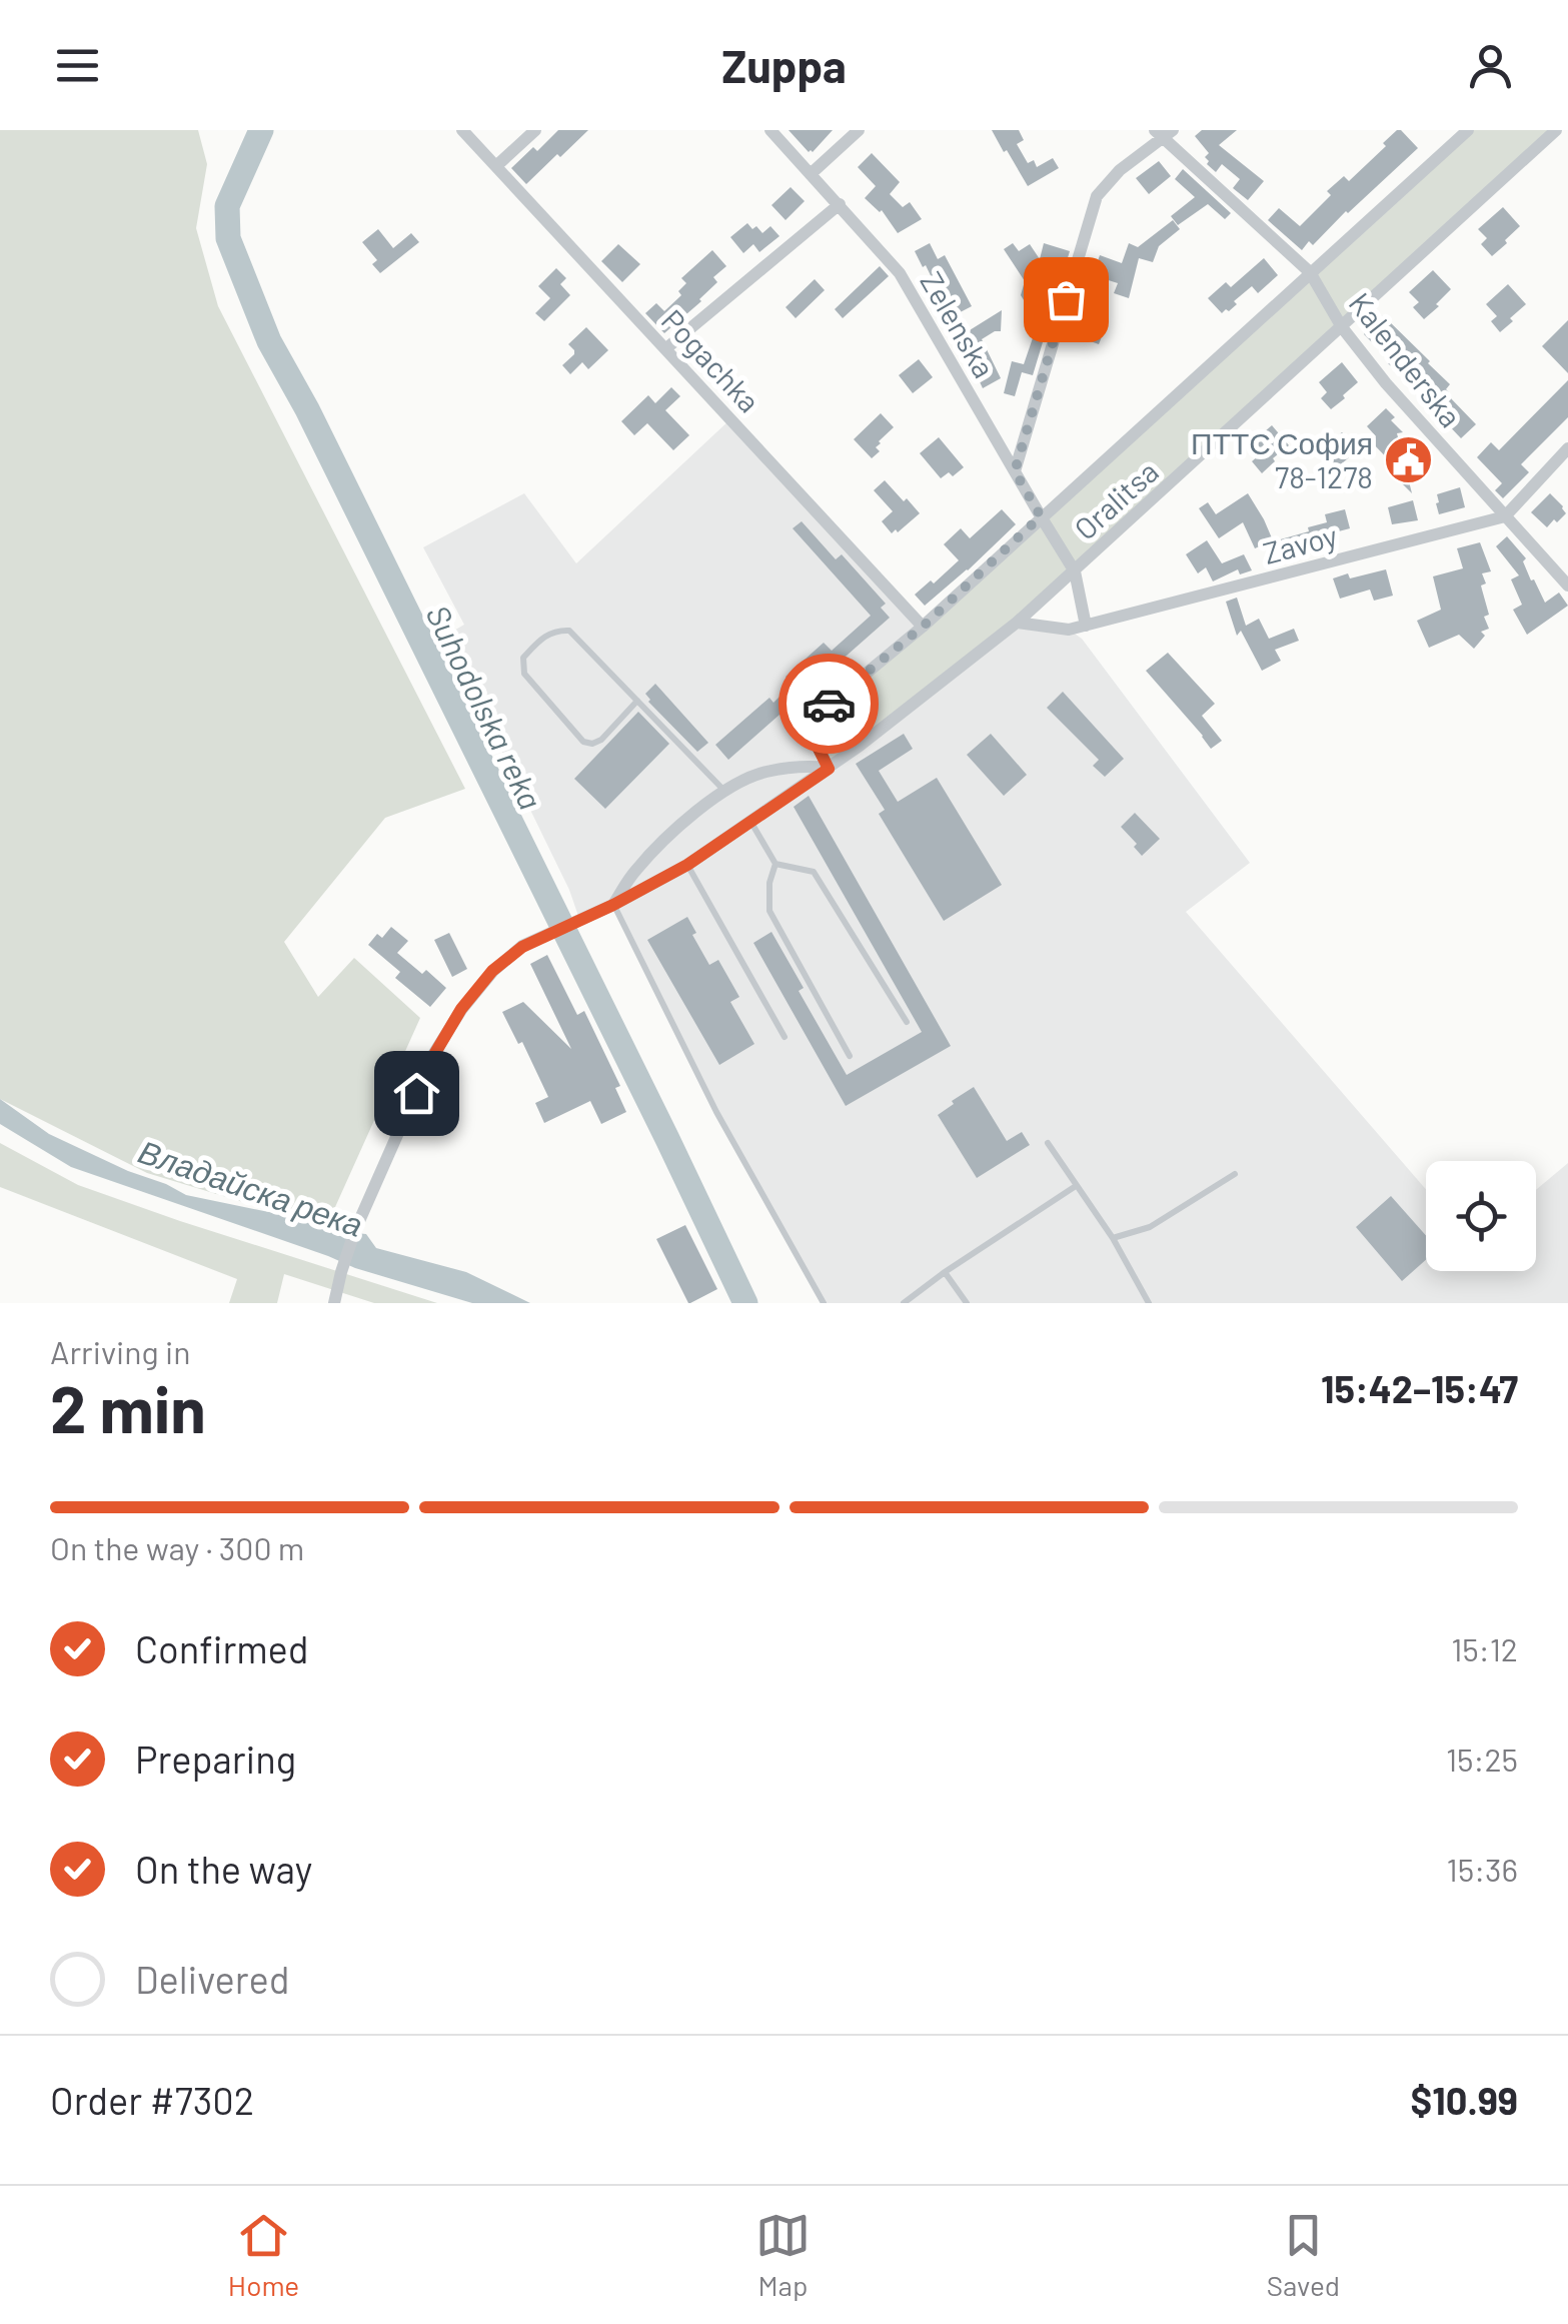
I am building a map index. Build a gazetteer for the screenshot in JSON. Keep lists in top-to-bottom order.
{
  "streets": {
    "street": [
      "Zelenska",
      "Kalenderska",
      "Pogachka",
      "Oralitsa",
      "Zavoy"
    ]
  },
  "crossings": [
    ["Zelenska", "Oralitsa"],
    ["Zelenska", "Zavoy"],
    ["Kalenderska", "Oralitsa"],
    ["Kalenderska", "Zavoy"],
    ["Pogachka", "Oralitsa"],
    ["Oralitsa", "Zavoy"]
  ],
  "water": ["Suhodolska reka", "Владайска река"],
  "places": {
    "public building": ["ПТТС София 78-1278"]
  },
  "page": {
    "header": "Zuppa",
    "heading": ["2 min", "Arriving in", "15:42–15:47"],
    "panel": ["Order #7302", "$10.99"],
    "bar": "On the way · 300 m",
    "list": [
      ["Confirmed", "15:12"],
      ["Preparing", "15:25"],
      ["On the way", "15:36"],
      "Delivered"
    ],
    "tabs": ["Home", "Map", "Saved"]
  }
}
